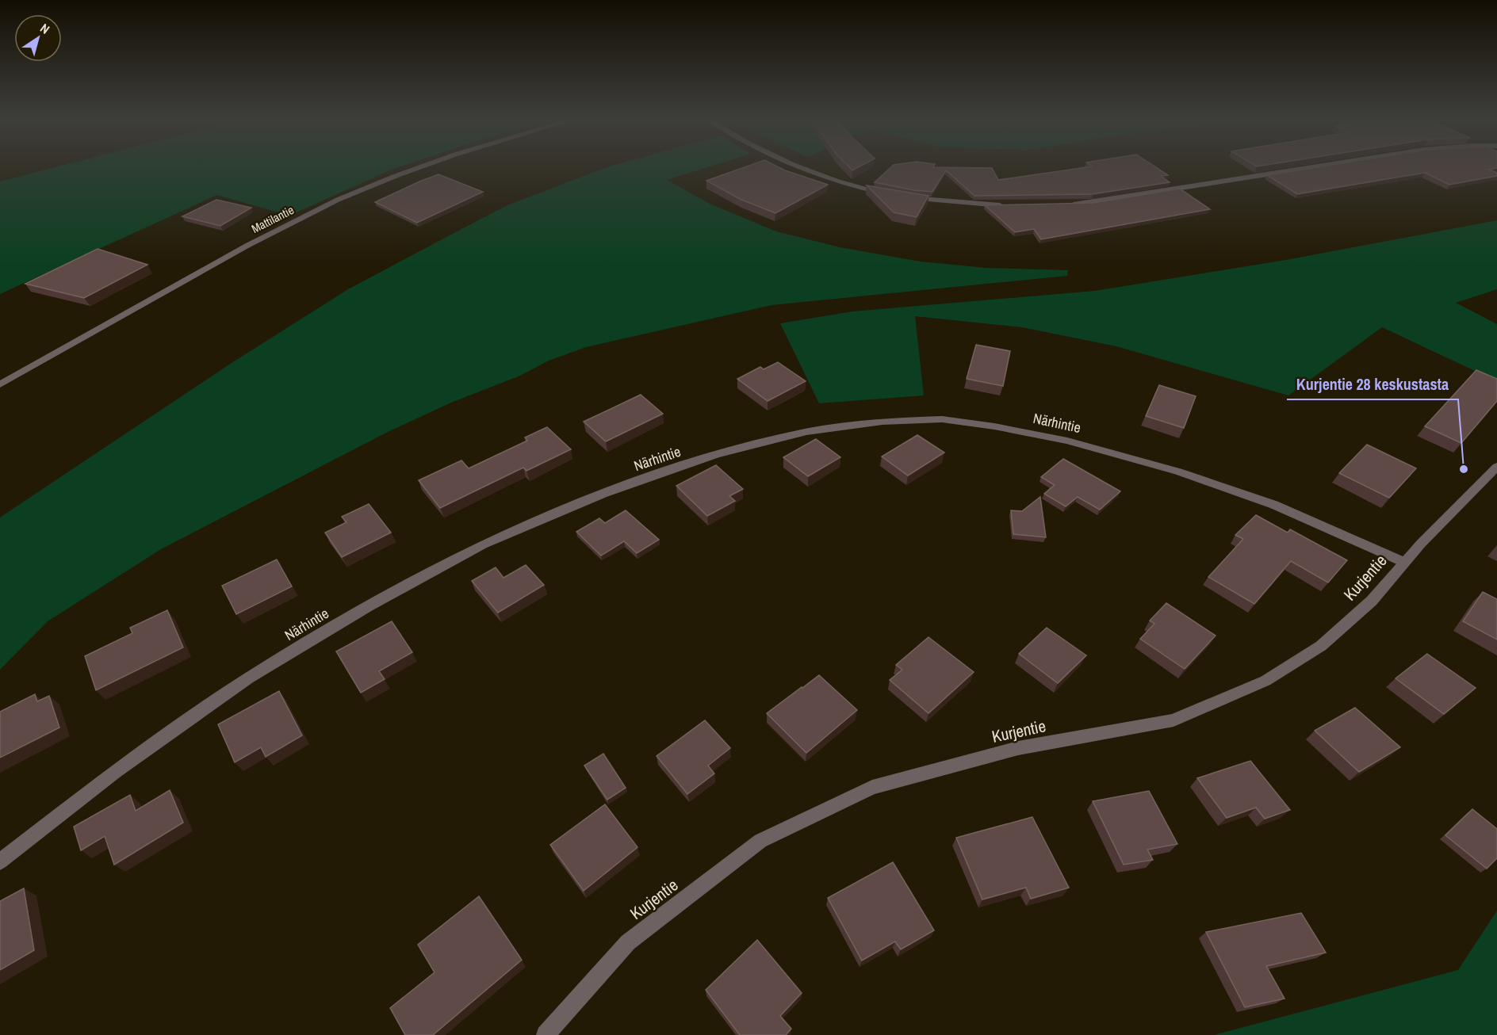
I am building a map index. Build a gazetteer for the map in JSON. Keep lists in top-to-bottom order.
{
  "streets": {
    "street": ["Mattilantie", "Närhintie", "Kurjentie"]
  },
  "crossings": [
    ["Närhintie", "Kurjentie"]
  ],
  "places": ["Kurjentie 28 keskustasta"],
  "north": "top right"
}
